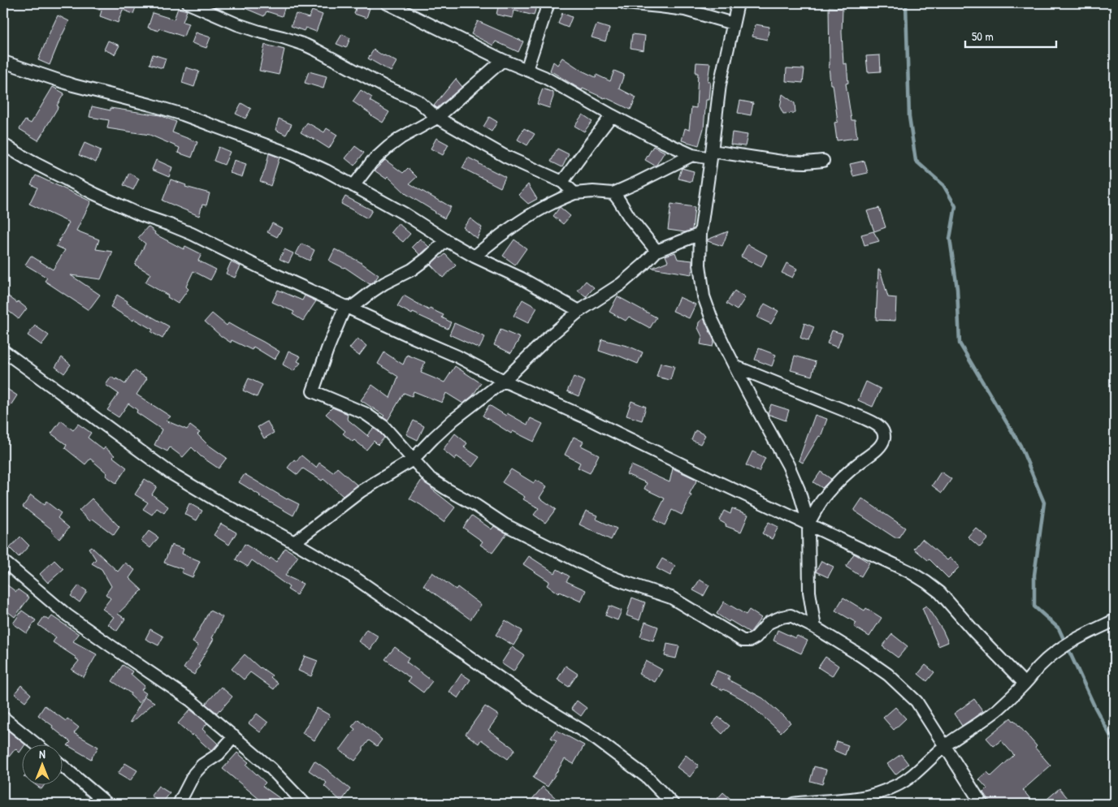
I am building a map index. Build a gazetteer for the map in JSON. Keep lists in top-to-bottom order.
{
  "scale_bar": "50 m",
  "north": "top"
}
